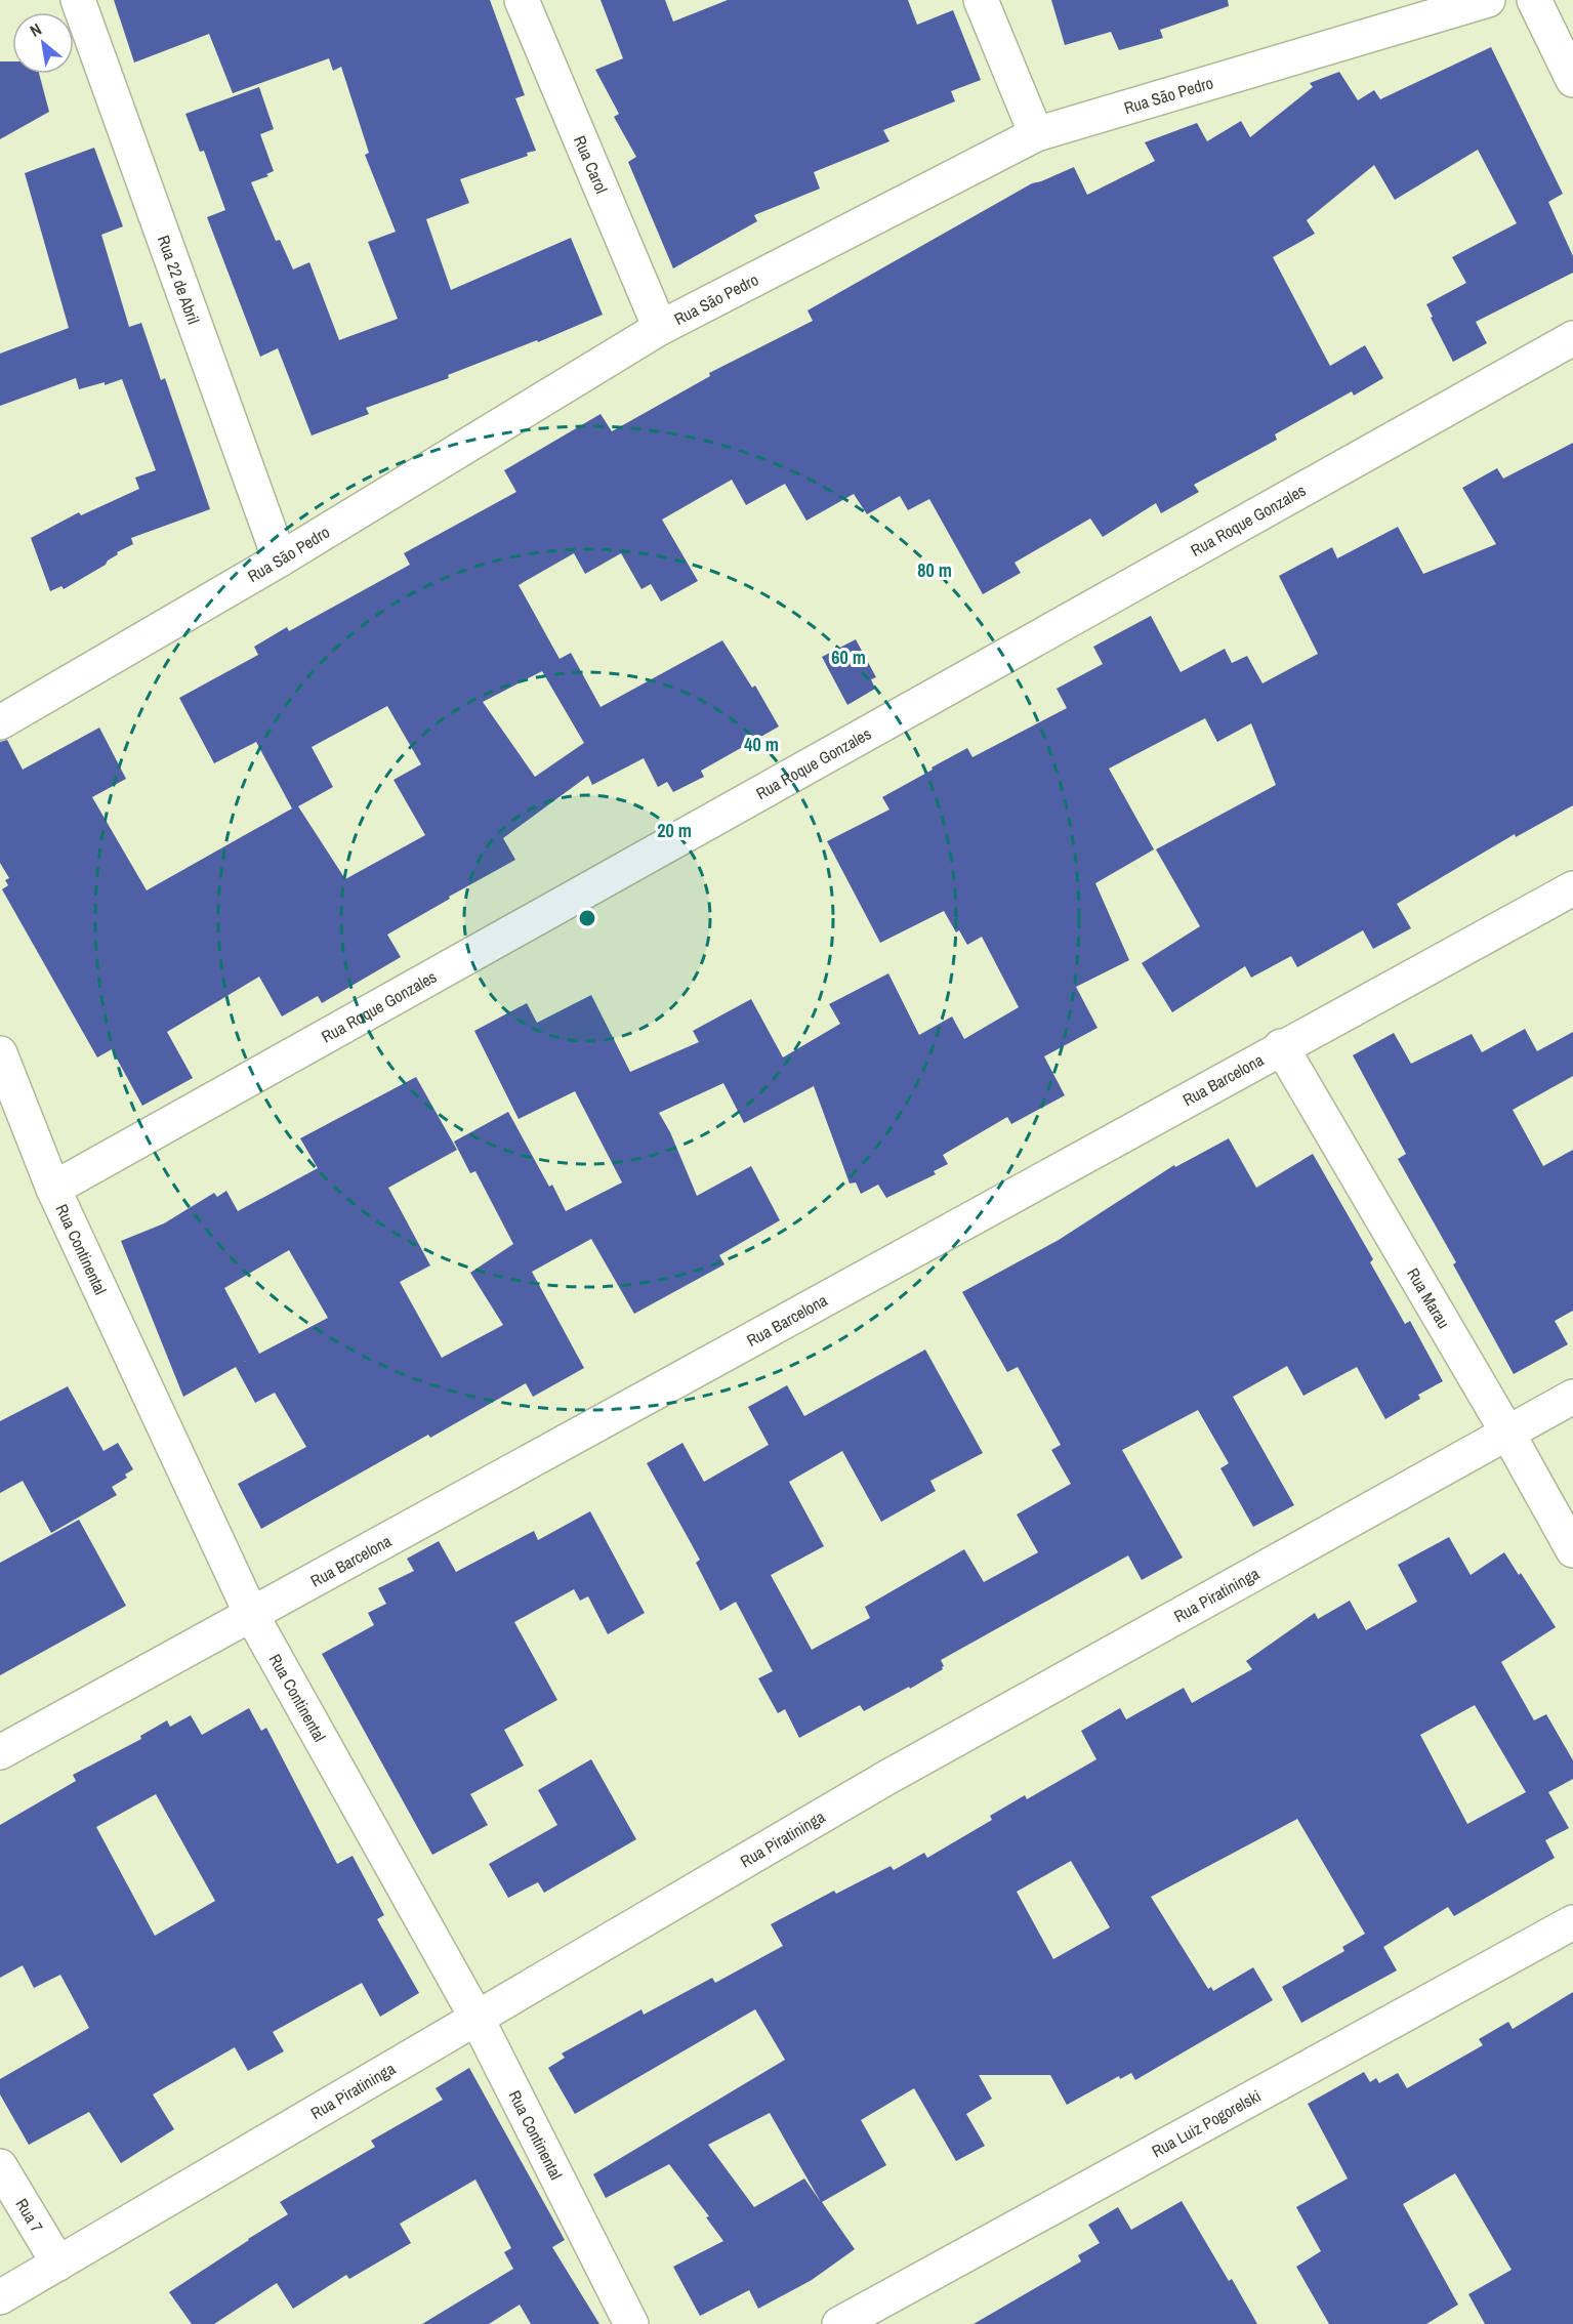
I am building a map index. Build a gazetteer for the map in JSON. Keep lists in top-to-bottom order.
{
  "streets": {
    "street": [
      "Rua São Pedro",
      "Rua Carol",
      "Rua 22 de Abril",
      "Rua Roque Gonzales",
      "Rua Barcelona",
      "Rua Continental",
      "Rua Marau",
      "Rua Piratininga",
      "Rua Luiz Pogorelski",
      "Rua 7"
    ]
  },
  "crossings": [
    ["Rua São Pedro", "Rua Carol"],
    ["Rua São Pedro", "Rua 22 de Abril"],
    ["Rua Roque Gonzales", "Rua Continental"],
    ["Rua Barcelona", "Rua Continental"],
    ["Rua Barcelona", "Rua Marau"],
    ["Rua Continental", "Rua Piratininga"],
    ["Rua Marau", "Rua Piratininga"],
    ["Rua Piratininga", "Rua 7"]
  ],
  "north": "top left",
  "rings": [
    "80 m",
    "60 m",
    "40 m",
    "20 m"
  ]
}
